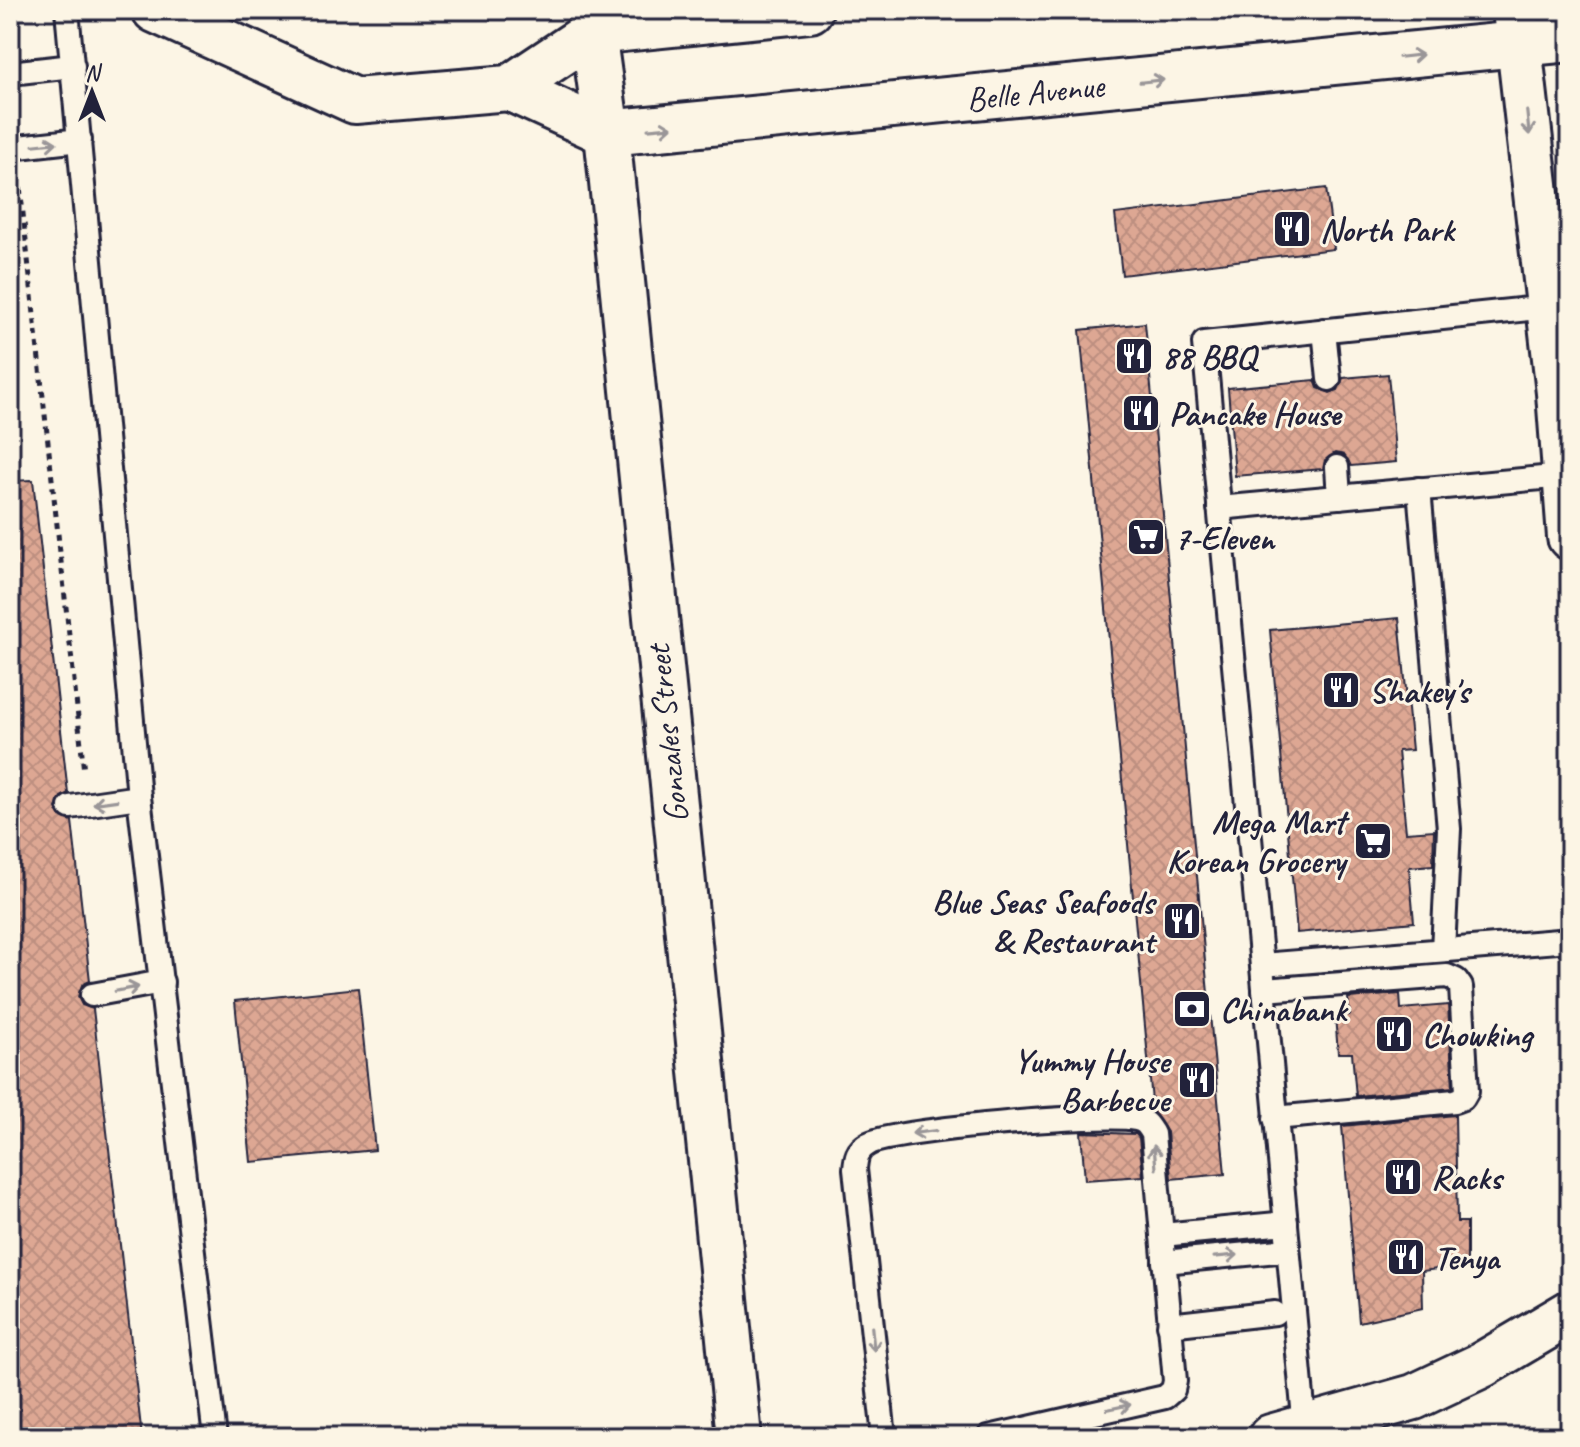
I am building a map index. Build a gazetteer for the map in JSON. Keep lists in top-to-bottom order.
{
  "streets": {
    "street": ["Belle Avenue", "Gonzales Street"]
  },
  "crossings": [
    ["Belle Avenue", "Gonzales Street"]
  ],
  "one_way": ["Belle Avenue"],
  "places": {
    "restaurant": [
      "North Park",
      "88 BBQ",
      "Pancake House",
      "Shakey's",
      "Blue Seas Seafoods & Restaurant",
      "Chowking",
      "Yummy House Barbecue",
      "Racks",
      "Tenya"
    ],
    "supermarket": ["7-Eleven", "Mega Mart Korean Grocery"],
    "bank": ["Chinabank"]
  },
  "north": "top"
}
